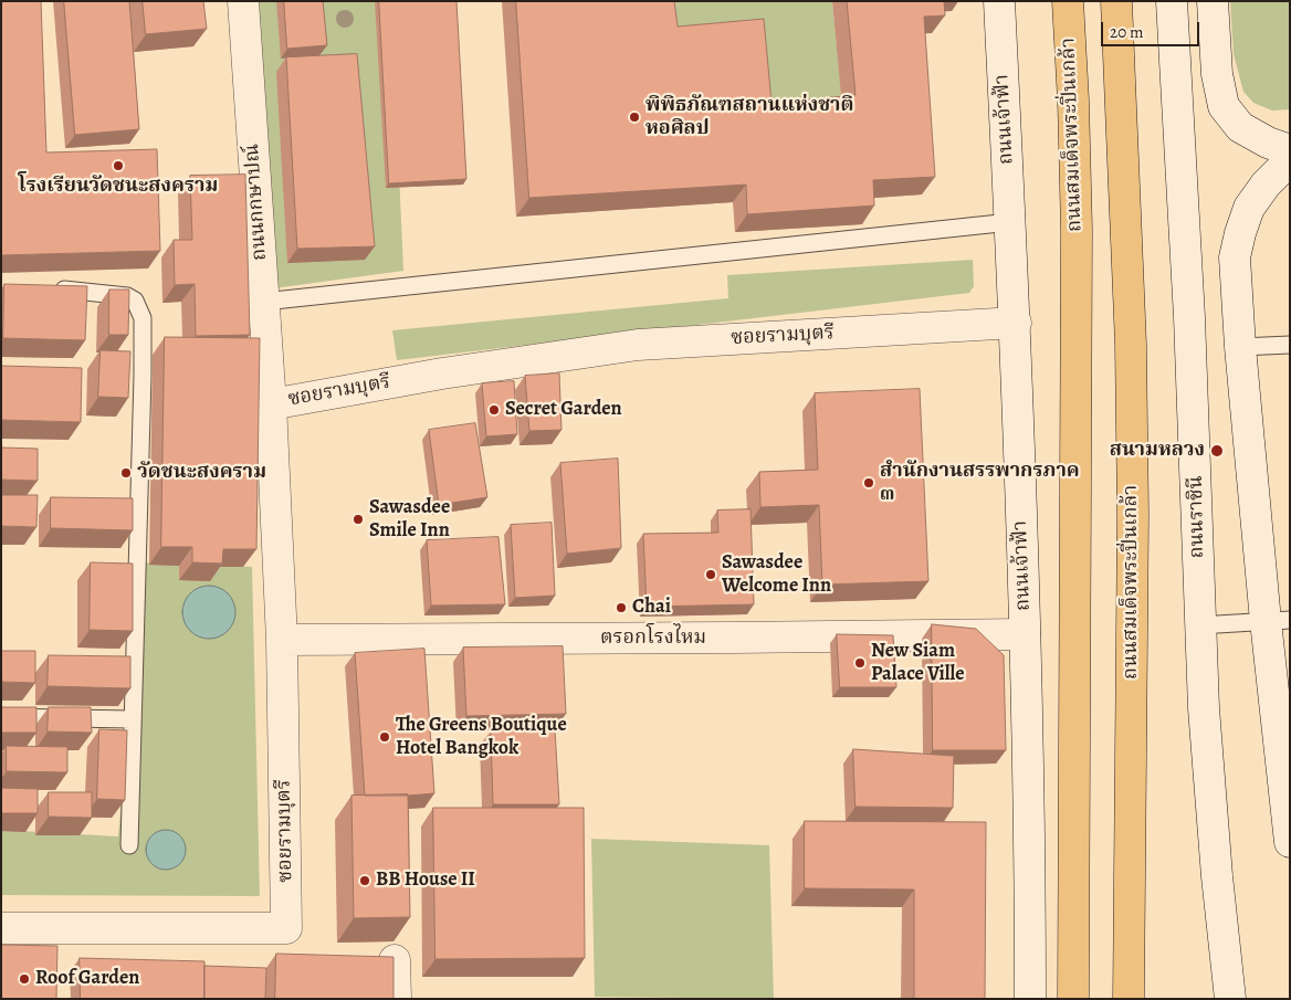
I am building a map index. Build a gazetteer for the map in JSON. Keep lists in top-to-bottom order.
{
  "streets": {
    "main road": ["ถนนสมเด็จพระปิ่นเกล้า"],
    "street": [
      "ถนนเจ้าฟ้า",
      "ถนนกกษาปณ์",
      "ซอยรามบุตรี",
      "ถนนราชินี",
      "ตรอกโรงไหม"
    ]
  },
  "crossings": [
    ["ถนนเจ้าฟ้า", "ซอยรามบุตรี"],
    ["ถนนเจ้าฟ้า", "ตรอกโรงไหม"],
    ["ถนนกกษาปณ์", "ซอยรามบุตรี"],
    ["ซอยรามบุตรี", "ตรอกโรงไหม"]
  ],
  "places": [
    "พิพิธภัณฑสถานแห่งชาติ หอศิลป",
    "โรงเรียนวัดชนะสงคราม",
    "Secret Garden",
    "สนามหลวง",
    "วัดชนะสงคราม",
    "สำนักงานสรรพากรภาค ๓",
    "Sawasdee Smile Inn",
    "Sawasdee Welcome Inn",
    "Chai",
    "New Siam Palace Ville",
    "The Greens Boutique Hotel Bangkok",
    "BB House II",
    "Roof Garden"
  ],
  "scale_bar": "20 m"
}
